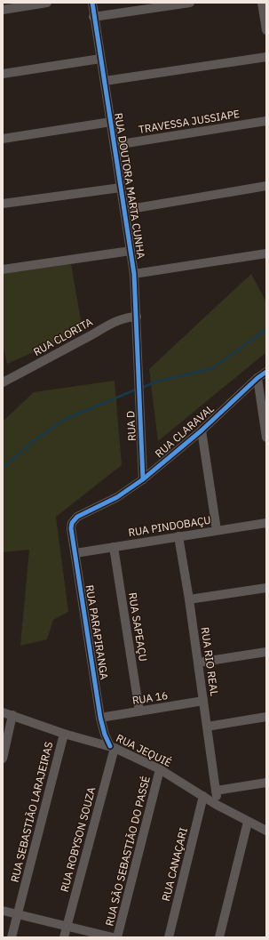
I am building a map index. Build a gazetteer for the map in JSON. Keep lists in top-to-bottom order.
{
  "streets": {
    "street": [
      "TRAVESSA JUSSIAPE",
      "RUA DOUTORA MARTA CUNHA",
      "RUA CLORITA",
      "RUA D",
      "RUA CLARAVAL",
      "RUA PINDOBAÇU",
      "RUA SAPEAÇU",
      "RUA PARAPIRANGA",
      "RUA RIO REAL",
      "RUA 16",
      "RUA JEQUIÉ",
      "RUA SEBASTIÃO LARAJEIRAS",
      "RUA ROBYSON SOUZA",
      "RUA SÃO SEBASTIÃO DO PASSÉ",
      "RUA CANAÇARI"
    ]
  },
  "crossings": [
    ["TRAVESSA JUSSIAPE", "RUA DOUTORA MARTA CUNHA"],
    ["RUA DOUTORA MARTA CUNHA", "RUA CLORITA"],
    ["RUA DOUTORA MARTA CUNHA", "RUA D"],
    ["RUA D", "RUA CLARAVAL"],
    ["RUA CLARAVAL", "RUA PARAPIRANGA"],
    ["RUA PINDOBAÇU", "RUA SAPEAÇU"],
    ["RUA PINDOBAÇU", "RUA PARAPIRANGA"],
    ["RUA PINDOBAÇU", "RUA RIO REAL"],
    ["RUA SAPEAÇU", "RUA 16"],
    ["RUA PARAPIRANGA", "RUA 16"],
    ["RUA PARAPIRANGA", "RUA JEQUIÉ"],
    ["RUA PARAPIRANGA", "RUA ROBYSON SOUZA"],
    ["RUA RIO REAL", "RUA 16"],
    ["RUA RIO REAL", "RUA JEQUIÉ"],
    ["RUA JEQUIÉ", "RUA SEBASTIÃO LARAJEIRAS"],
    ["RUA JEQUIÉ", "RUA ROBYSON SOUZA"],
    ["RUA JEQUIÉ", "RUA SÃO SEBASTIÃO DO PASSÉ"],
    ["RUA JEQUIÉ", "RUA CANAÇARI"]
  ]
}
